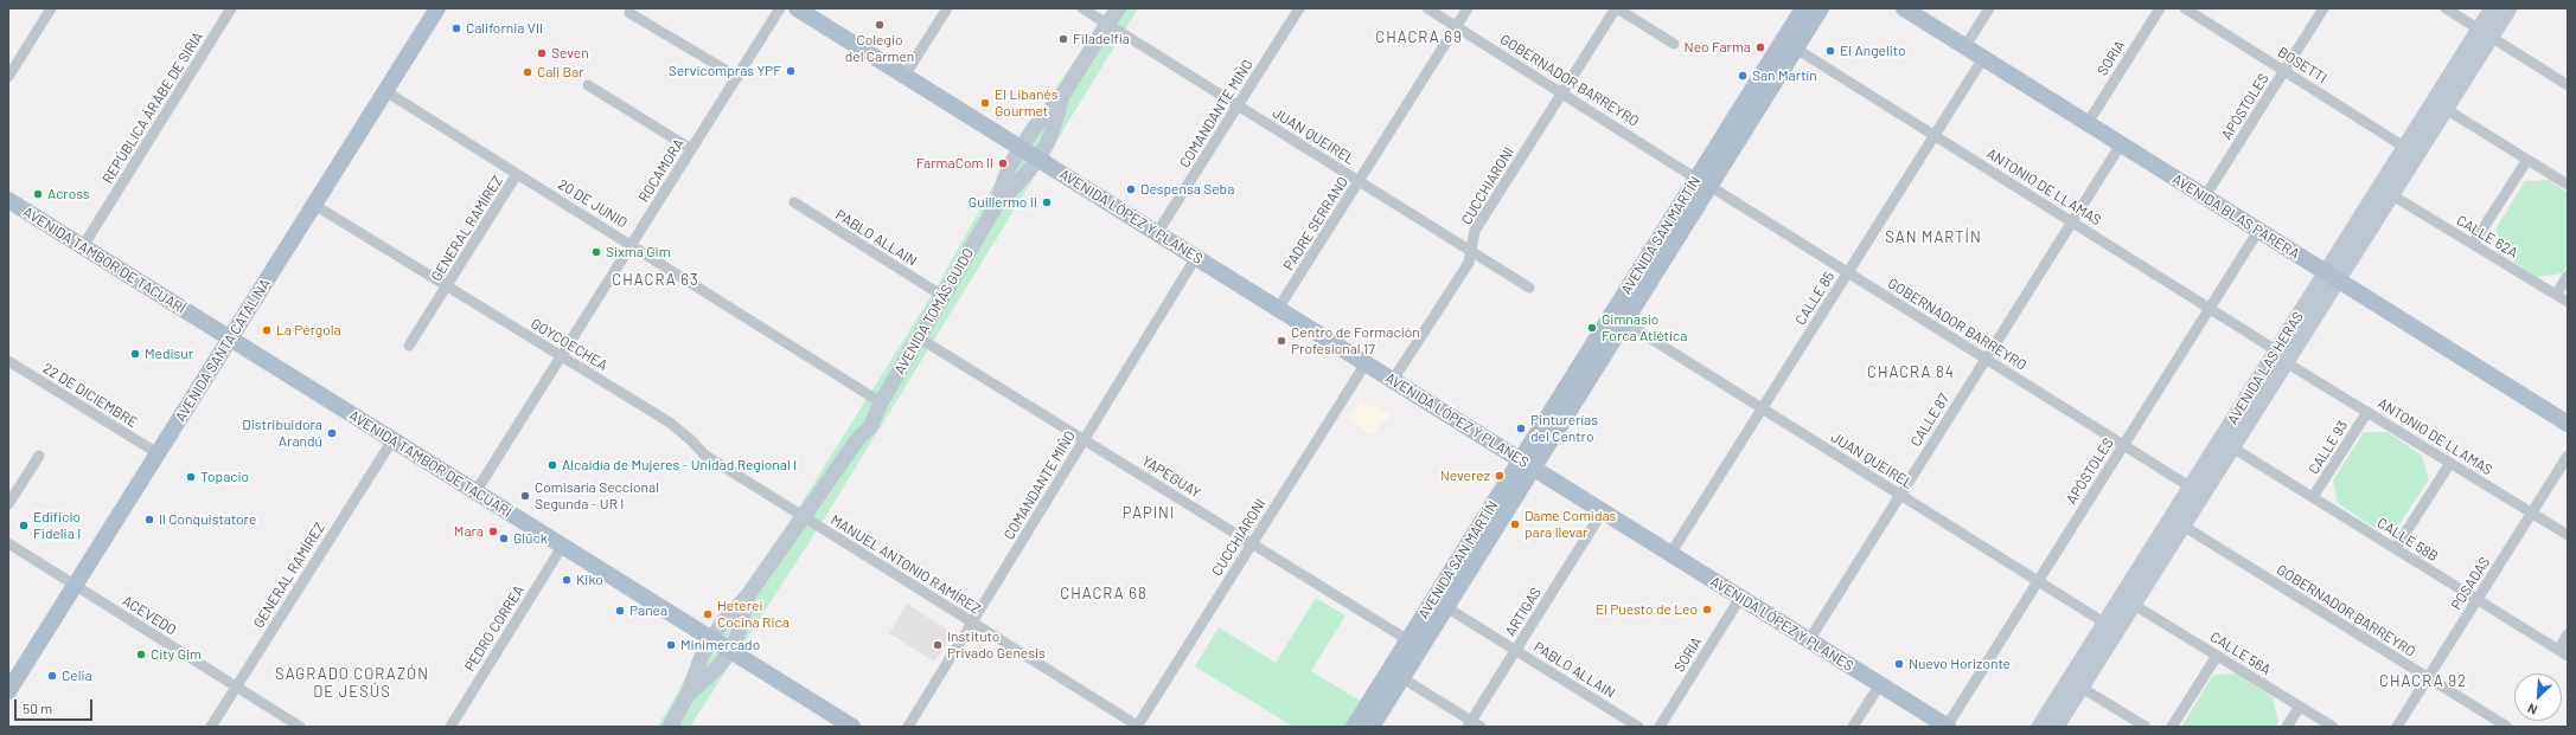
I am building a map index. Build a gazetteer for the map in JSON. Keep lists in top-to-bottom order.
{
  "streets": {
    "main road": [
      "AVENIDA LÓPEZ Y PLANES",
      "AVENIDA BLAS PARERA",
      "AVENIDA SAN MARTÍN",
      "AVENIDA TAMBOR DE TACUARÍ",
      "AVENIDA TOMÁS GUIDO",
      "AVENIDA SANTA CATALINA",
      "AVENIDA LAS HERAS"
    ],
    "street": [
      "SORIA",
      "BOSETTI",
      "GOBERNADOR BARREYRO",
      "APÓSTOLES",
      "REPÚBLICA ÁRABE DE SIRIA",
      "COMANDANTE MIÑO",
      "JUAN QUEIREL",
      "ROCAMORA",
      "CUCCHIARONI",
      "ANTONIO DE LLAMAS",
      "20 DE JUNIO",
      "PADRE SERRANO",
      "GENERAL RAMÍREZ",
      "CALLE 62A",
      "PABLO ALLAIN",
      "CALLE 85",
      "GOYCOECHEA",
      "22 DE DICIEMBRE",
      "CALLE 87",
      "CALLE 93",
      "YAPEGUAY",
      "CALLE 58B",
      "MANUEL ANTONIO RAMÍREZ",
      "POSADAS",
      "ARTIGAS",
      "ACEVEDO",
      "PEDRO CORREA",
      "CALLE 56A"
    ]
  },
  "crossings": [
    ["SORIA", "AVENIDA LÓPEZ Y PLANES"],
    ["SORIA", "AVENIDA BLAS PARERA"],
    ["BOSETTI", "APÓSTOLES"],
    ["BOSETTI", "AVENIDA LAS HERAS"],
    ["GOBERNADOR BARREYRO", "APÓSTOLES"],
    ["GOBERNADOR BARREYRO", "CUCCHIARONI"],
    ["GOBERNADOR BARREYRO", "PADRE SERRANO"],
    ["GOBERNADOR BARREYRO", "AVENIDA SAN MARTÍN"],
    ["GOBERNADOR BARREYRO", "CALLE 85"],
    ["GOBERNADOR BARREYRO", "AVENIDA LAS HERAS"],
    ["GOBERNADOR BARREYRO", "CALLE 87"],
    ["GOBERNADOR BARREYRO", "POSADAS"],
    ["APÓSTOLES", "JUAN QUEIREL"],
    ["APÓSTOLES", "ANTONIO DE LLAMAS"],
    ["APÓSTOLES", "AVENIDA LÓPEZ Y PLANES"],
    ["APÓSTOLES", "AVENIDA BLAS PARERA"],
    ["REPÚBLICA ÁRABE DE SIRIA", "AVENIDA TAMBOR DE TACUARÍ"],
    ["COMANDANTE MIÑO", "JUAN QUEIREL"],
    ["COMANDANTE MIÑO", "AVENIDA LÓPEZ Y PLANES"],
    ["COMANDANTE MIÑO", "YAPEGUAY"],
    ["COMANDANTE MIÑO", "MANUEL ANTONIO RAMÍREZ"],
    ["JUAN QUEIREL", "CUCCHIARONI"],
    ["JUAN QUEIREL", "PADRE SERRANO"],
    ["JUAN QUEIREL", "AVENIDA SAN MARTÍN"],
    ["JUAN QUEIREL", "CALLE 85"],
    ["JUAN QUEIREL", "AVENIDA TOMÁS GUIDO"],
    ["JUAN QUEIREL", "AVENIDA LAS HERAS"],
    ["JUAN QUEIREL", "CALLE 87"],
    ["ROCAMORA", "20 DE JUNIO"],
    ["ROCAMORA", "AVENIDA TAMBOR DE TACUARÍ"],
    ["ROCAMORA", "GOYCOECHEA"],
    ["CUCCHIARONI", "AVENIDA LÓPEZ Y PLANES"],
    ["CUCCHIARONI", "YAPEGUAY"],
    ["CUCCHIARONI", "MANUEL ANTONIO RAMÍREZ"],
    ["ANTONIO DE LLAMAS", "AVENIDA SAN MARTÍN"],
    ["ANTONIO DE LLAMAS", "CALLE 85"],
    ["ANTONIO DE LLAMAS", "AVENIDA LAS HERAS"],
    ["ANTONIO DE LLAMAS", "CALLE 87"],
    ["ANTONIO DE LLAMAS", "CALLE 93"],
    ["ANTONIO DE LLAMAS", "POSADAS"],
    ["20 DE JUNIO", "GENERAL RAMÍREZ"],
    ["20 DE JUNIO", "AVENIDA TOMÁS GUIDO"],
    ["20 DE JUNIO", "AVENIDA SANTA CATALINA"],
    ["AVENIDA LÓPEZ Y PLANES", "PADRE SERRANO"],
    ["AVENIDA LÓPEZ Y PLANES", "AVENIDA SAN MARTÍN"],
    ["AVENIDA LÓPEZ Y PLANES", "CALLE 85"],
    ["AVENIDA LÓPEZ Y PLANES", "AVENIDA TOMÁS GUIDO"],
    ["AVENIDA LÓPEZ Y PLANES", "CALLE 87"],
    ["AVENIDA LÓPEZ Y PLANES", "ARTIGAS"],
    ["AVENIDA BLAS PARERA", "CALLE 85"],
    ["AVENIDA BLAS PARERA", "AVENIDA LAS HERAS"],
    ["AVENIDA BLAS PARERA", "CALLE 87"],
    ["GENERAL RAMÍREZ", "AVENIDA TAMBOR DE TACUARÍ"],
    ["GENERAL RAMÍREZ", "GOYCOECHEA"],
    ["GENERAL RAMÍREZ", "ACEVEDO"],
    ["AVENIDA SAN MARTÍN", "PABLO ALLAIN"],
    ["AVENIDA SAN MARTÍN", "YAPEGUAY"],
    ["CALLE 62A", "AVENIDA LAS HERAS"],
    ["PABLO ALLAIN", "AVENIDA TOMÁS GUIDO"],
    ["PABLO ALLAIN", "ARTIGAS"],
    ["AVENIDA TAMBOR DE TACUARÍ", "AVENIDA TOMÁS GUIDO"],
    ["AVENIDA TAMBOR DE TACUARÍ", "AVENIDA SANTA CATALINA"],
    ["AVENIDA TAMBOR DE TACUARÍ", "PEDRO CORREA"],
    ["AVENIDA TOMÁS GUIDO", "GOYCOECHEA"],
    ["AVENIDA TOMÁS GUIDO", "YAPEGUAY"],
    ["AVENIDA TOMÁS GUIDO", "MANUEL ANTONIO RAMÍREZ"],
    ["GOYCOECHEA", "AVENIDA SANTA CATALINA"],
    ["GOYCOECHEA", "MANUEL ANTONIO RAMÍREZ"],
    ["AVENIDA SANTA CATALINA", "22 DE DICIEMBRE"],
    ["AVENIDA SANTA CATALINA", "ACEVEDO"],
    ["AVENIDA LAS HERAS", "CALLE 58B"],
    ["AVENIDA LAS HERAS", "CALLE 56A"],
    ["CALLE 93", "CALLE 58B"],
    ["CALLE 58B", "POSADAS"]
  ],
  "districts": [
    "CHACRA 69",
    "SAN MARTÍN",
    "CHACRA 63",
    "CHACRA 84",
    "PAPINI",
    "CHACRA 68",
    "SAGRADO CORAZÓN DE JESÚS",
    "CHACRA 92"
  ],
  "places": [
    "Colegio del Carmen",
    "California VII",
    "Filadelfia",
    "Neo Farma",
    "El Angelito",
    "Seven",
    "Servicompras YPF",
    "Cali Bar",
    "San Martín",
    "El Libanés Gourmet",
    "FarmaCom II",
    "Despensa Seba",
    "Across",
    "Guillermo II",
    "Sixma Gim",
    "Gimnasio Forca Atlética",
    "La Pérgola",
    "Centro de Formación Profesional 17",
    "Medisur",
    "Pinturerías del Centro",
    "Distribuidora Arandú",
    "Alcaidía de Mujeres - Unidad Regional I",
    "Neverez",
    "Topacio",
    "Comisaría Seccional Segunda - UR I",
    "Il Conquistatore",
    "Dame Comidas para llevar",
    "Edificio Fidelia I",
    "Mara",
    "Glück",
    "Kiko",
    "El Puesto de Leo",
    "Panea",
    "Heterei Cocina Rica",
    "Minimercado",
    "Instituto Privado Genesis",
    "City Gim",
    "Nuevo Horizonte",
    "Celia"
  ],
  "scale_bar": "50 m",
  "north": "bottom left"
}
